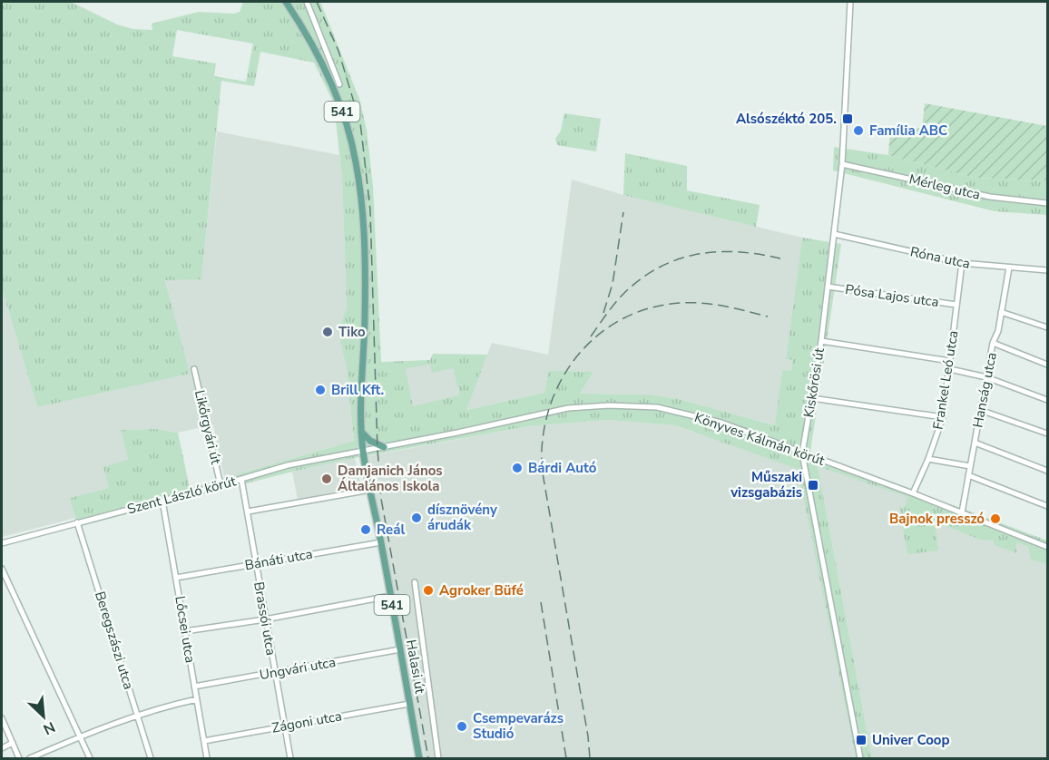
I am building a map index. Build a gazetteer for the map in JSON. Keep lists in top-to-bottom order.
{
  "streets": {
    "main road": ["541", "Halasi út"],
    "street": [
      "Mérleg utca",
      "Róna utca",
      "Pósa Lajos utca",
      "Frankel Leó utca",
      "Kiskőrösi út",
      "Hanság utca",
      "Likőrgyári út",
      "Könyves Kálmán körút",
      "Szent László körút",
      "Bánáti utca",
      "Brassói utca",
      "Lőcsei utca",
      "Beregszászi utca",
      "Ungvári utca",
      "Zágoni utca"
    ]
  },
  "crossings": [
    ["Mérleg utca", "Kiskőrösi út"],
    ["Róna utca", "Frankel Leó utca"],
    ["Róna utca", "Kiskőrösi út"],
    ["Róna utca", "Hanság utca"],
    ["Pósa Lajos utca", "Frankel Leó utca"],
    ["Pósa Lajos utca", "Kiskőrösi út"],
    ["Frankel Leó utca", "Könyves Kálmán körút"],
    ["Kiskőrösi út", "Könyves Kálmán körút"],
    ["Hanság utca", "Könyves Kálmán körút"],
    ["Likőrgyári út", "Szent László körút"],
    ["Könyves Kálmán körút", "Szent László körút"],
    ["Könyves Kálmán körút", "Halasi út"],
    ["Szent László körút", "Brassói utca"],
    ["Szent László körút", "Lőcsei utca"],
    ["Szent László körút", "Beregszászi utca"],
    ["Szent László körút", "Halasi út"],
    ["Bánáti utca", "Brassói utca"],
    ["Bánáti utca", "Lőcsei utca"],
    ["Bánáti utca", "Halasi út"],
    ["Brassói utca", "Ungvári utca"],
    ["Brassói utca", "Zágoni utca"],
    ["Lőcsei utca", "Ungvári utca"],
    ["Lőcsei utca", "Zágoni utca"],
    ["Halasi út", "Ungvári utca"],
    ["Halasi út", "Zágoni utca"]
  ],
  "places": {
    "transit": ["Alsószéktó 205.", "Műszaki vizsgabázis", "Univer Coop"],
    "other": [
      "Família ABC",
      "Tiko",
      "Brill Kft.",
      "Bárdi Autó",
      "Damjanich János Általános Iskola",
      "dísznövény árudák",
      "Bajnok presszó",
      "Reál",
      "Agroker Büfé",
      "Csempevarázs Studió"
    ]
  },
  "north": "bottom right"
}
